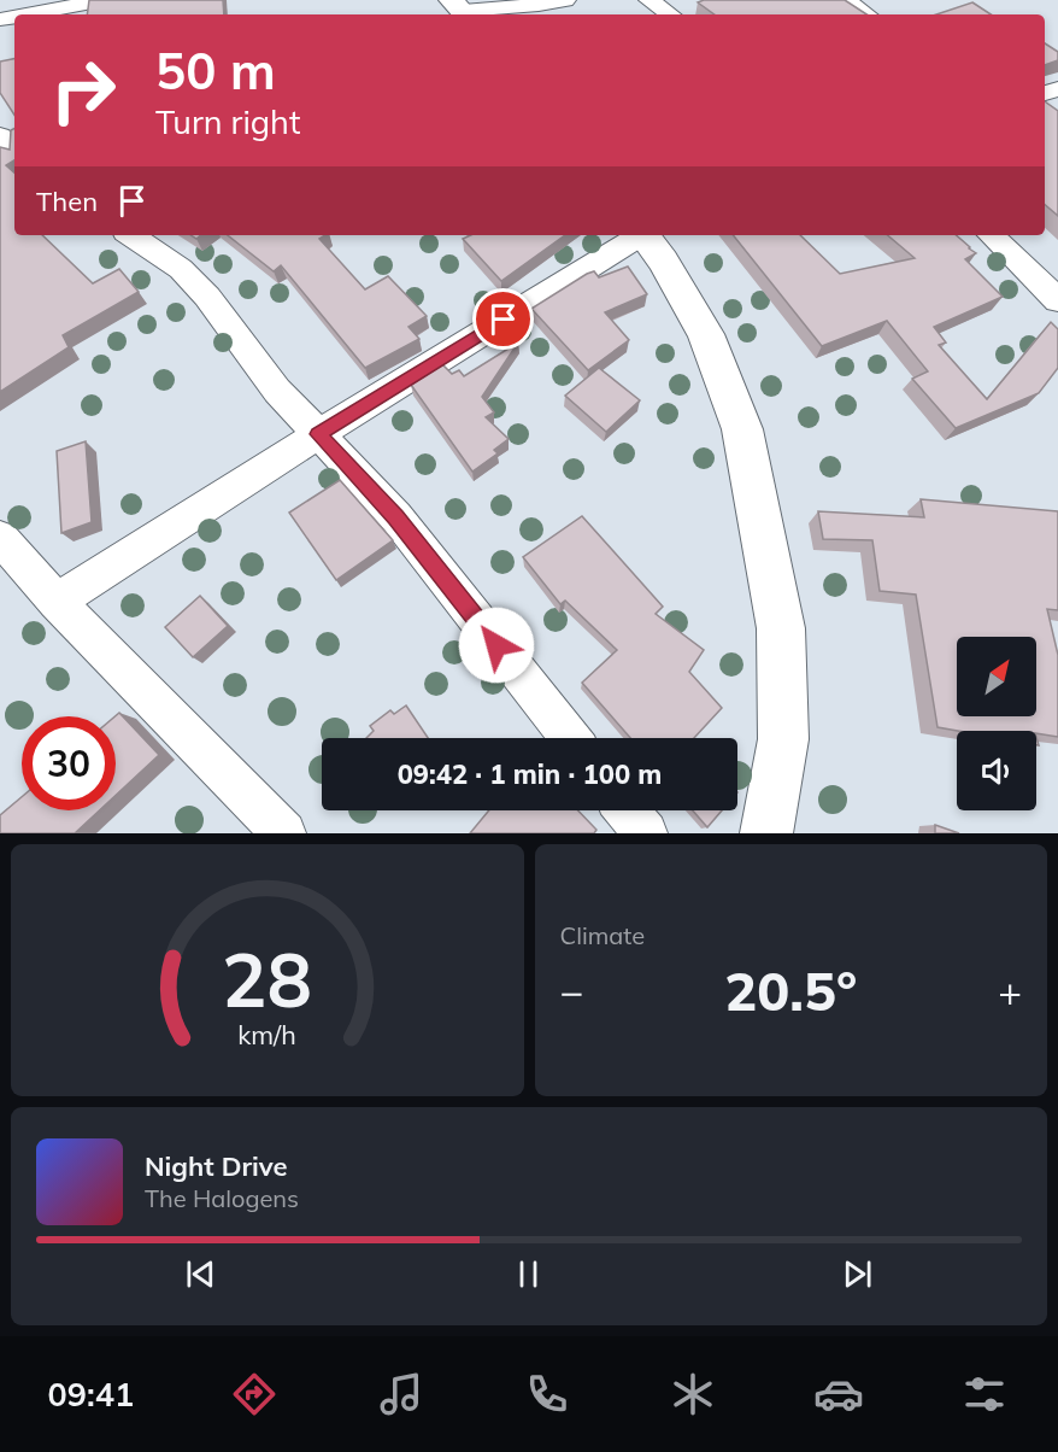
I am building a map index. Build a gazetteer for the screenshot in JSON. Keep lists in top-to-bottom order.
{
  "north": "top right",
  "page": {
    "turn": ["50 m", "Turn right"],
    "then": "Then",
    "limit": "30",
    "trip": "09:42 · 1 min · 100 m",
    "tile": "Climate",
    "heat": ["−", "20.5°", "+"],
    "song": ["Night Drive", "The Halogens"],
    "tabs": "09:41",
    "gauge": ["28", "km/h"]
  }
}
